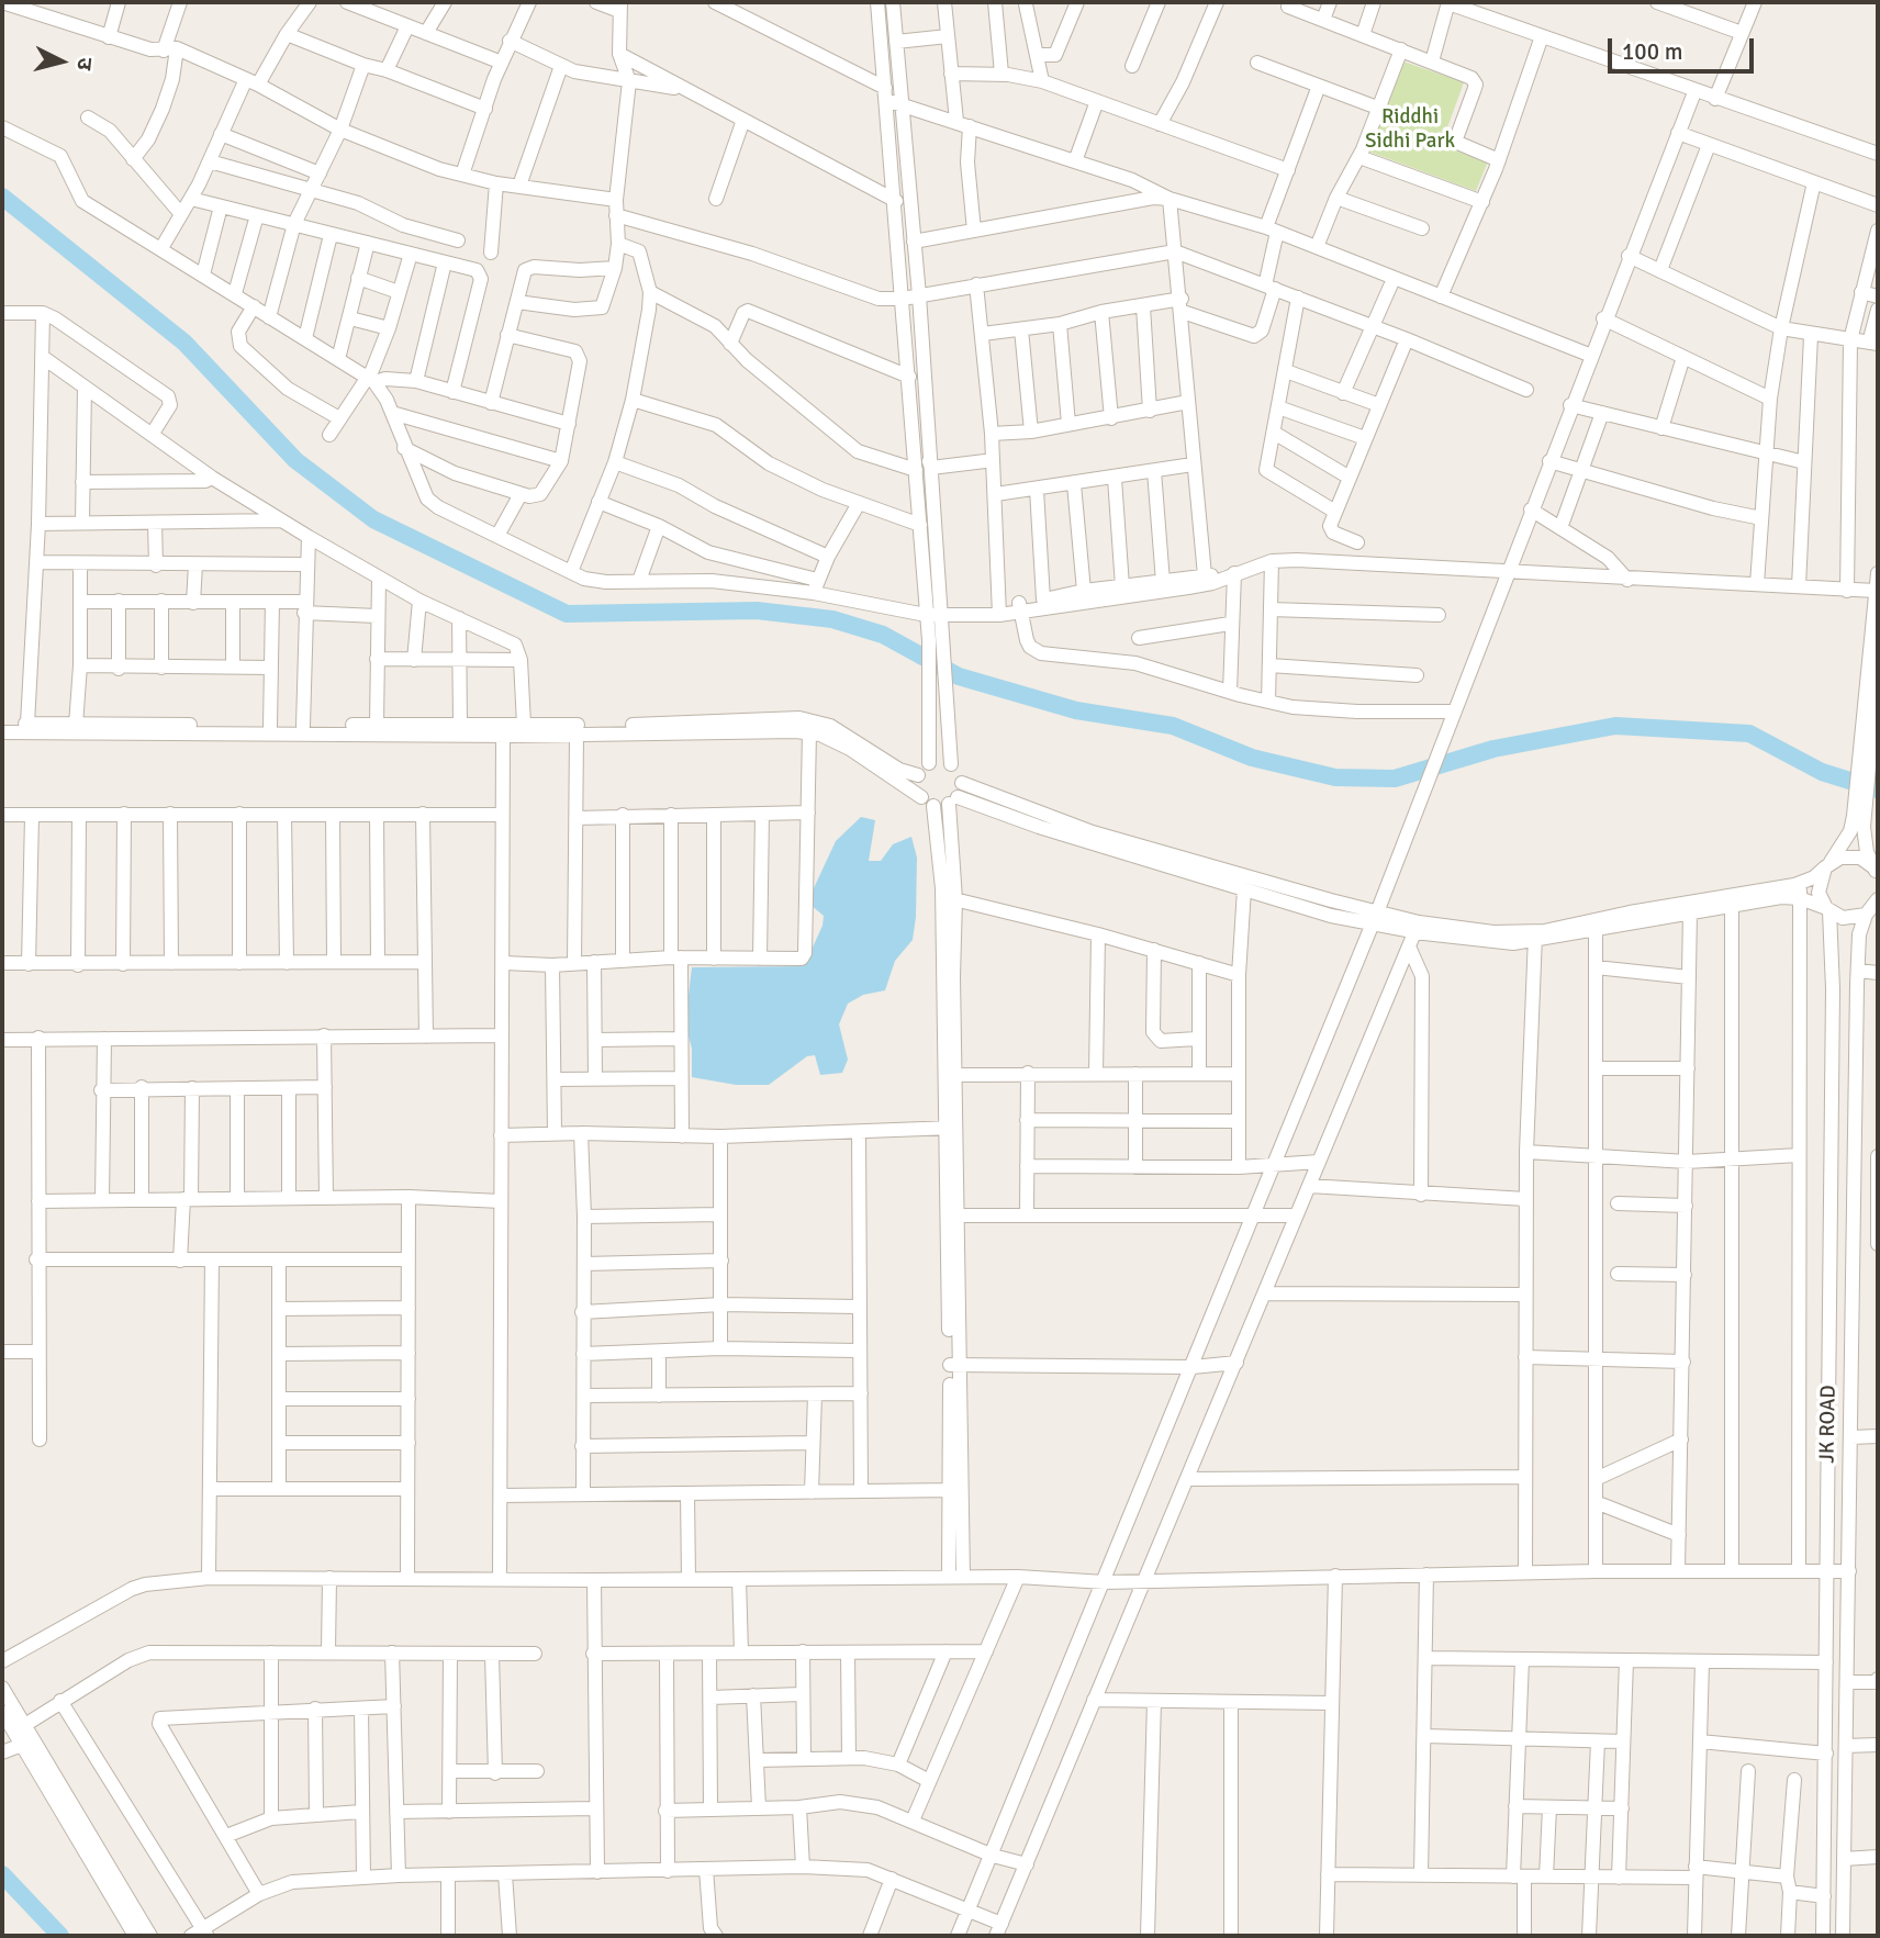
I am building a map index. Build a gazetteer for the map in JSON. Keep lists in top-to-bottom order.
{
  "streets": {
    "street": ["JK ROAD"]
  },
  "parks": ["Riddhi Sidhi Park"],
  "scale_bar": "100 m",
  "north": "right"
}
